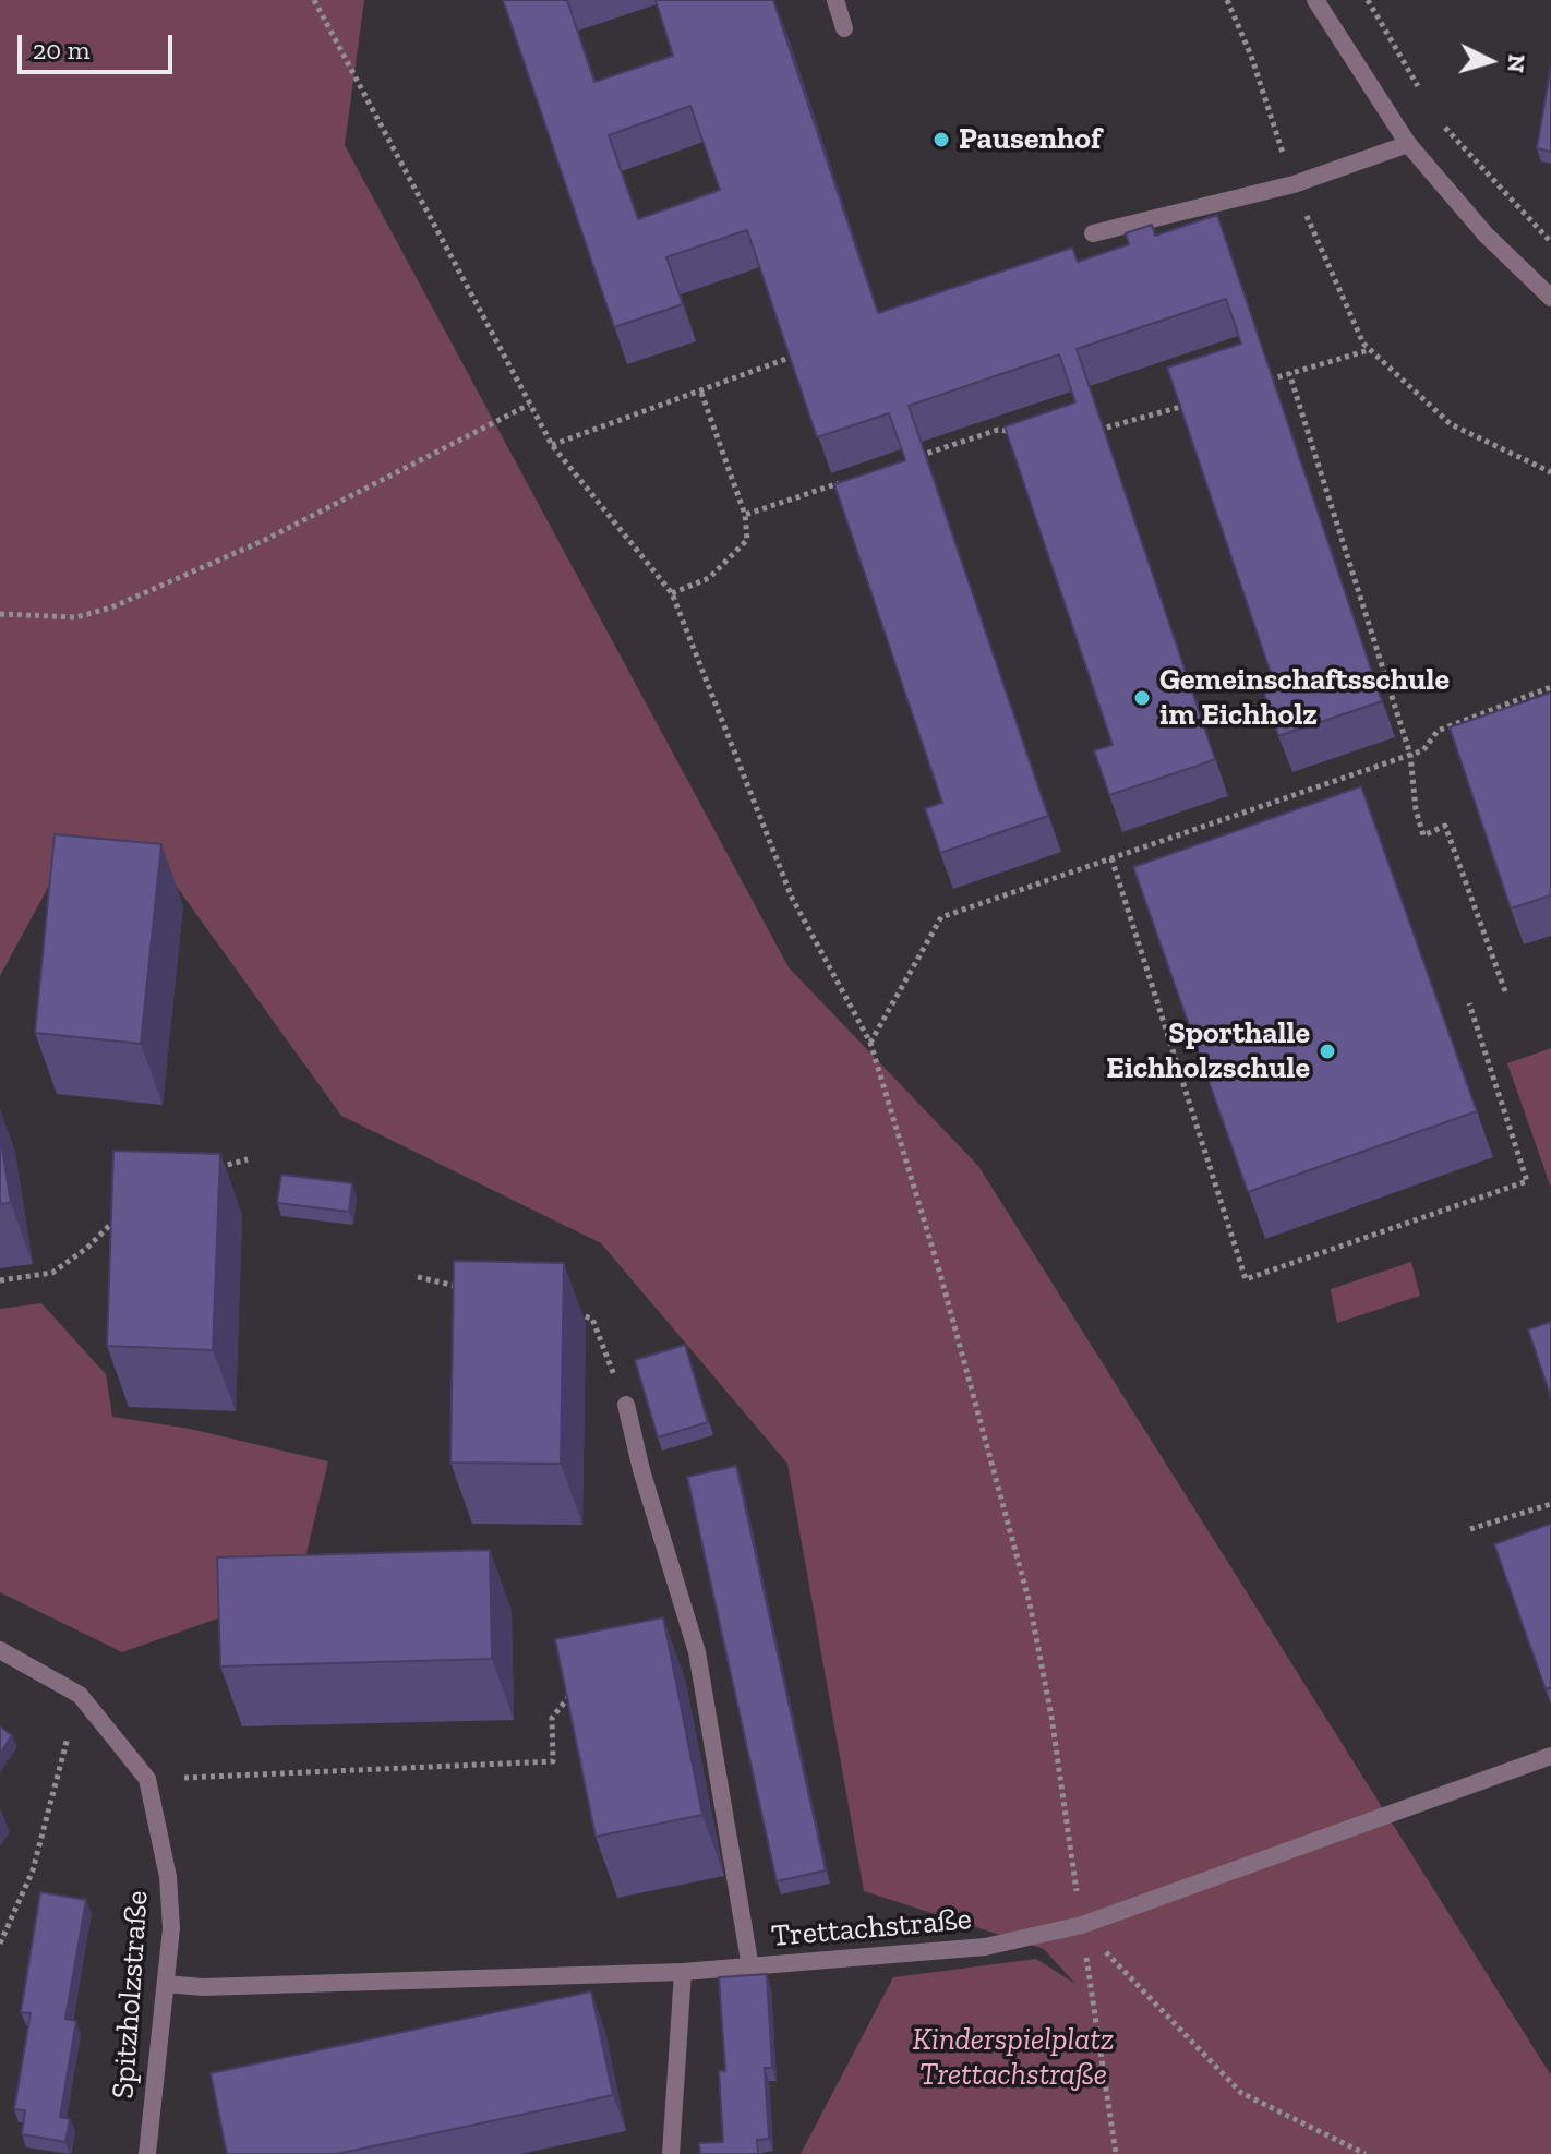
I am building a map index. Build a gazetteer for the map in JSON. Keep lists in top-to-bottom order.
{
  "streets": {
    "street": ["Trettachstraße", "Spitzholzstraße"]
  },
  "crossings": [
    ["Trettachstraße", "Spitzholzstraße"]
  ],
  "parks": ["Kinderspielplatz Trettachstraße"],
  "places": ["Pausenhof", "Gemeinschaftsschule im Eichholz", "Sporthalle Eichholzschule"],
  "scale_bar": "20 m",
  "north": "right"
}
